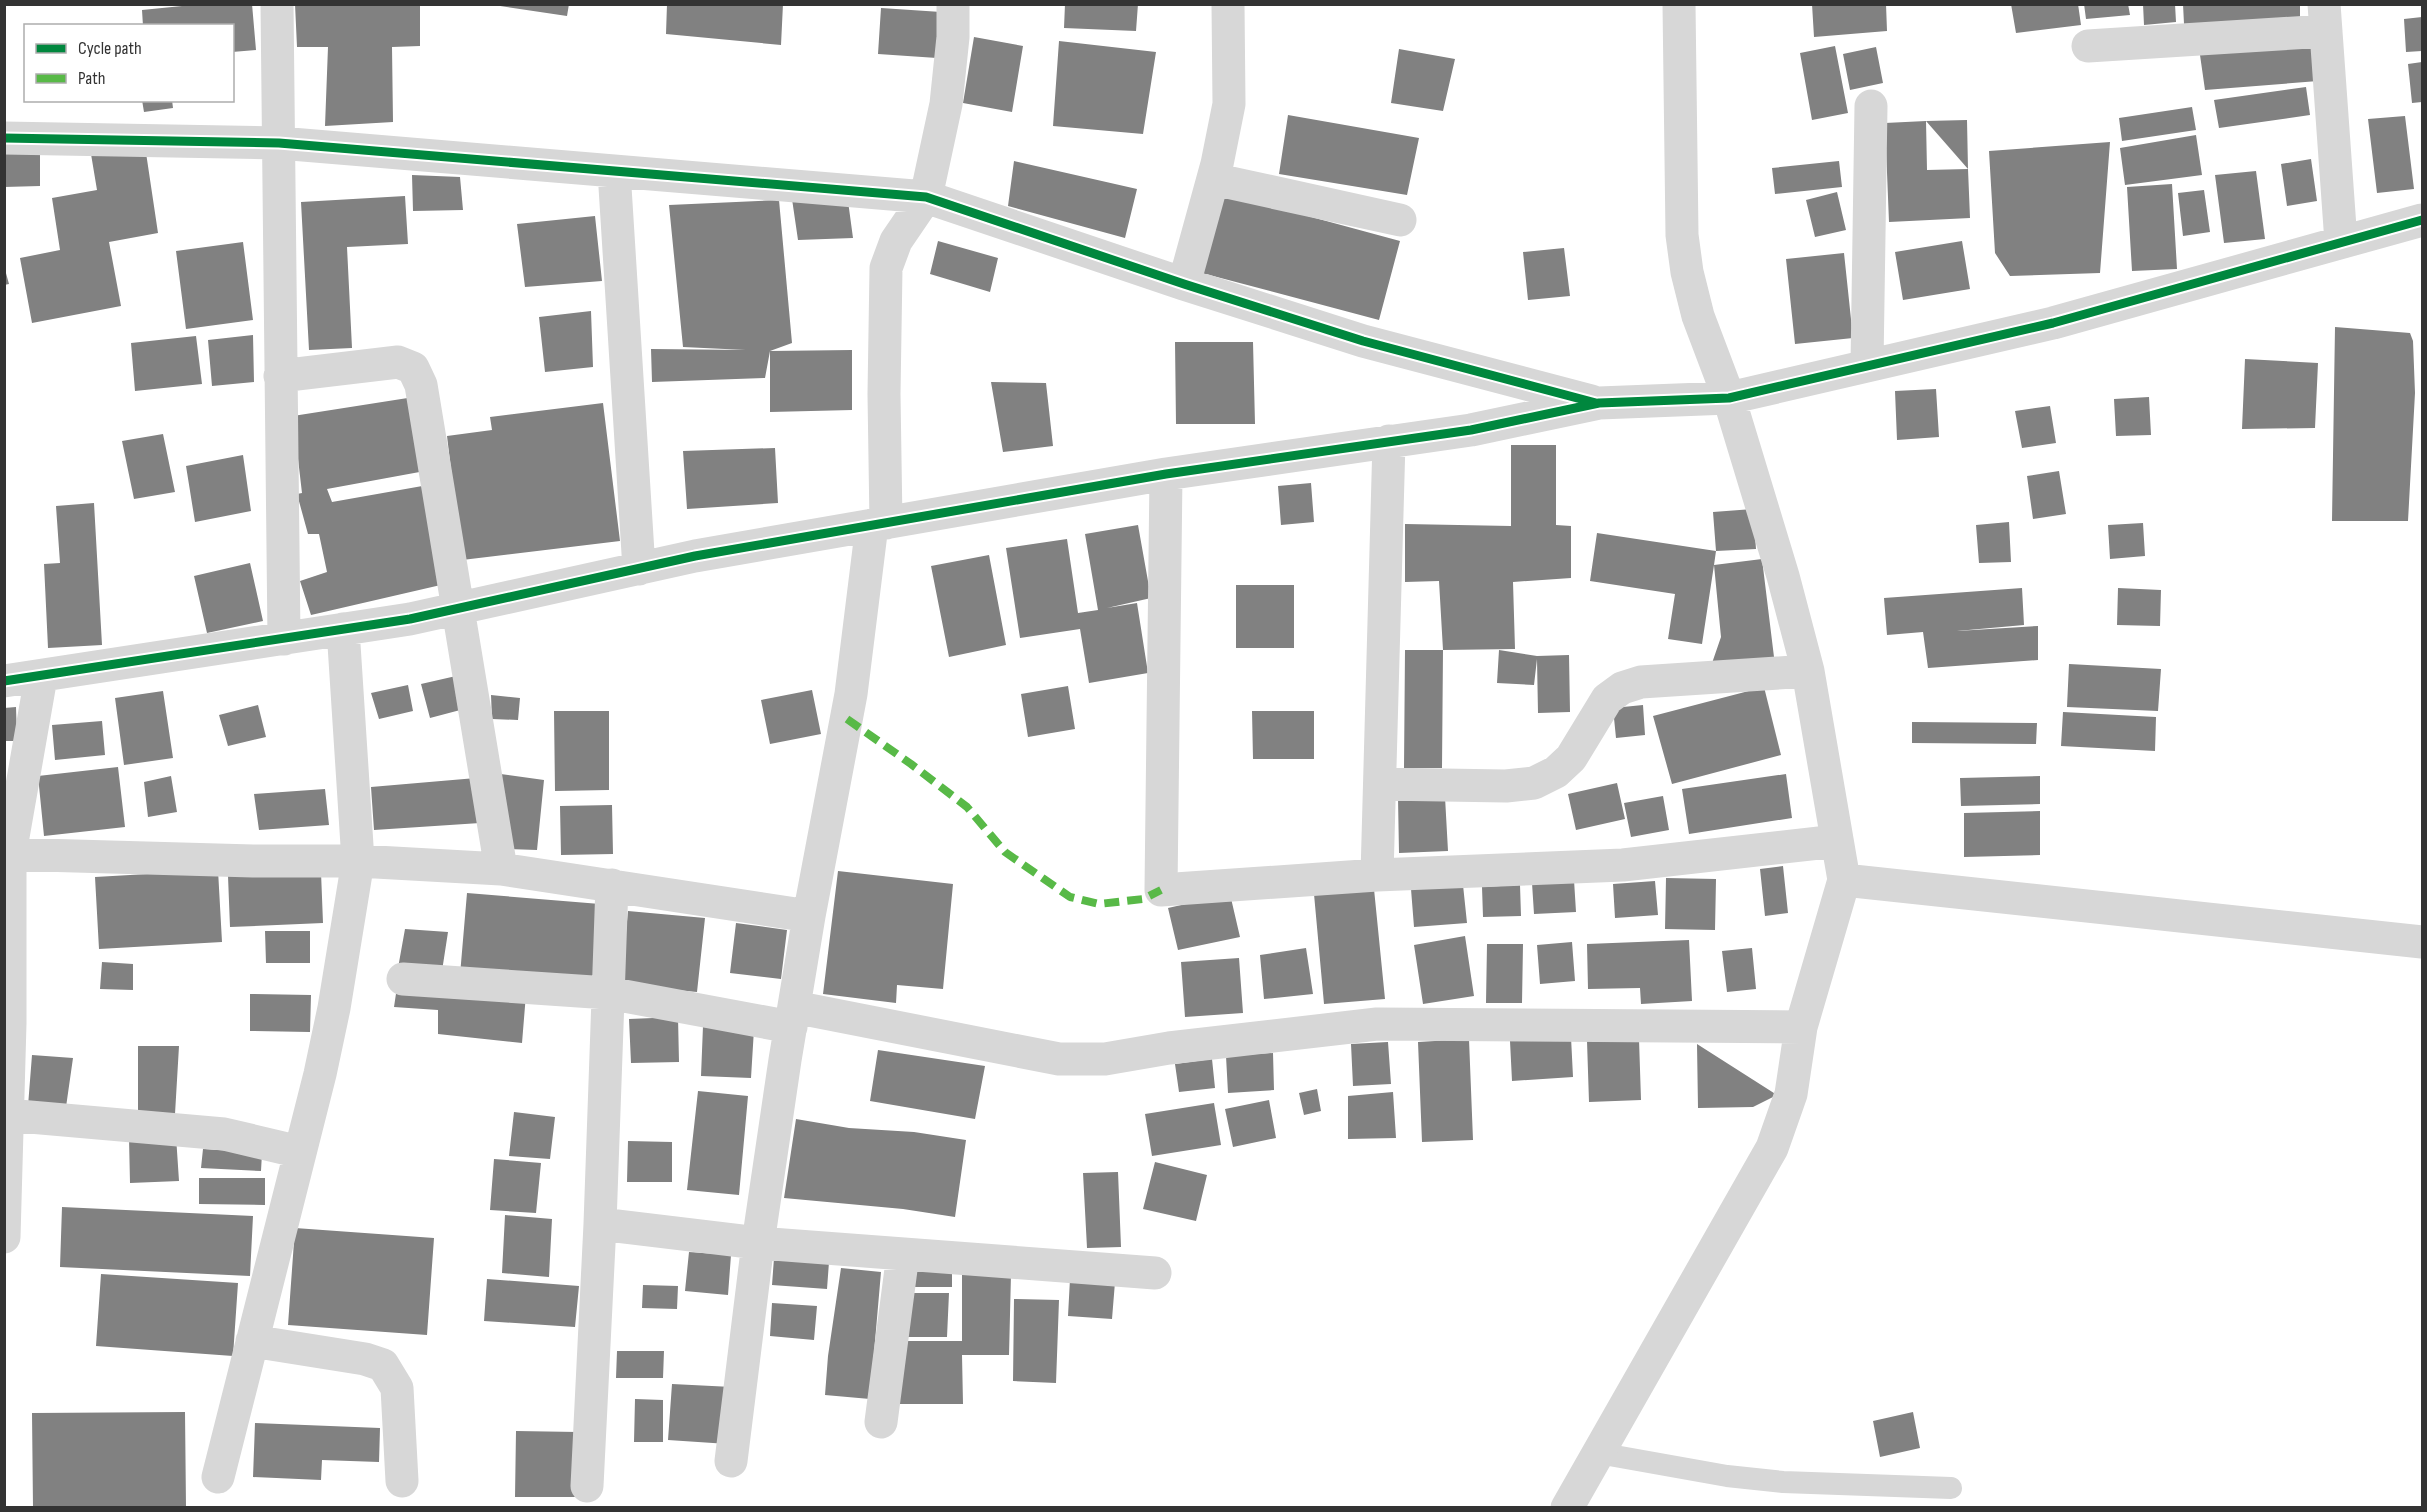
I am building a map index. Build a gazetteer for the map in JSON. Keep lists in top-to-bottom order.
{
  "legend": ["Cycle path", "Path"]
}
